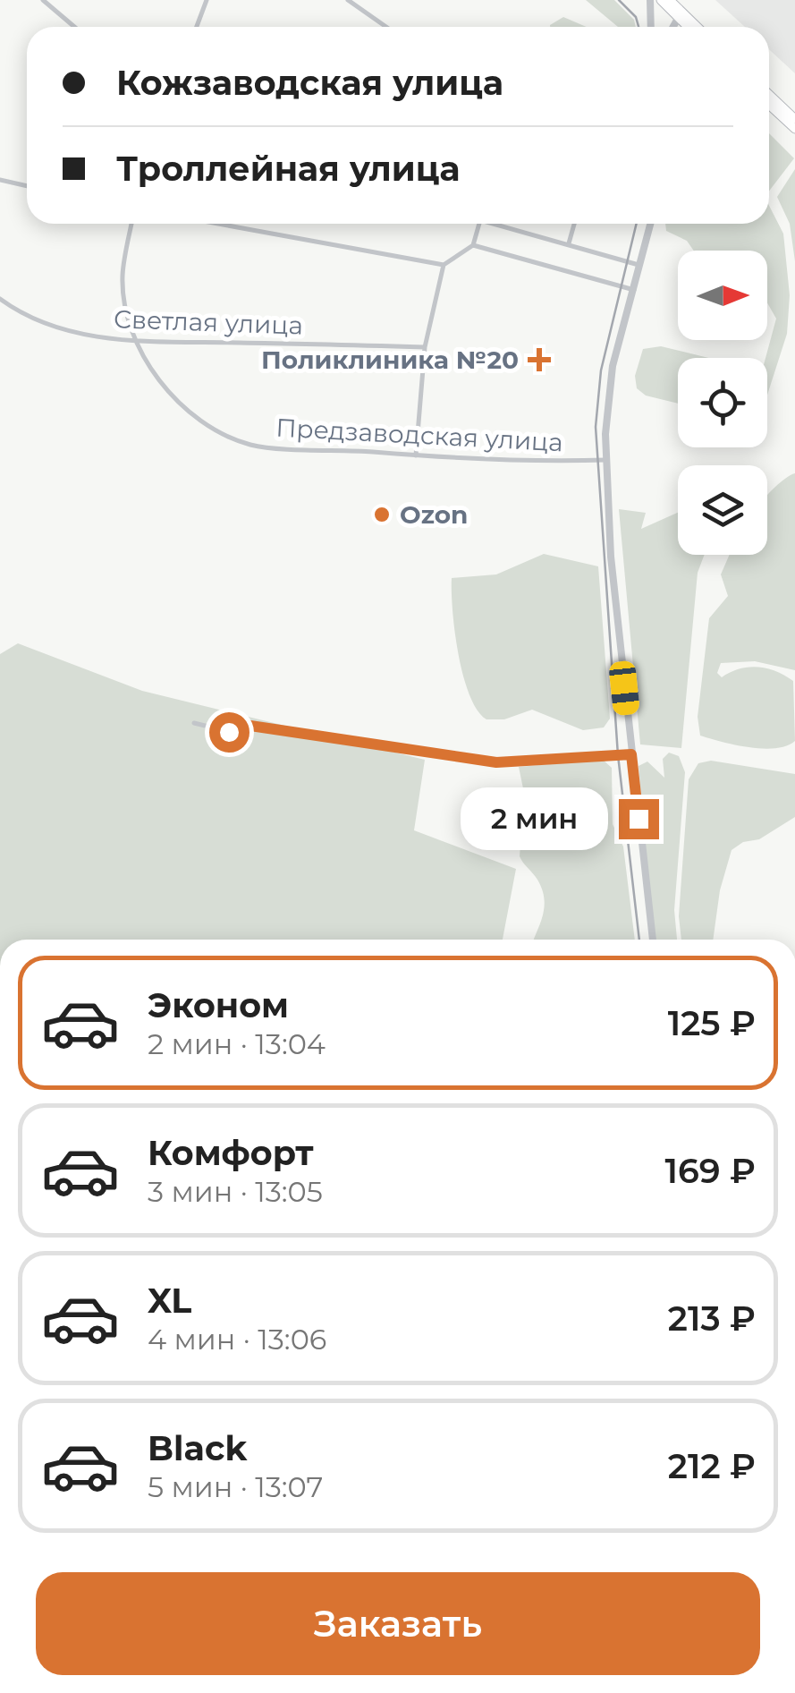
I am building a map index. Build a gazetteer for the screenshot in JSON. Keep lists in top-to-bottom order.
{
  "streets": {
    "street": ["Светлая улица", "Предзаводская улица"]
  },
  "crossings": [
    ["Светлая улица", "Предзаводская улица"]
  ],
  "places": {
    "health": ["Поликлиника №20"],
    "other": ["Ozon"]
  },
  "north": "right",
  "page": {
    "banner": ["Кожзаводская улица", "Троллейная улица"],
    "bubble": "2 мин",
    "list": [
      {
        "name": "Эконом",
        "note": "2 мин · 13:04",
        "value": "125 ₽"
      },
      {
        "name": "Комфорт",
        "note": "3 мин · 13:05",
        "value": "169 ₽"
      },
      {
        "name": "XL",
        "note": "4 мин · 13:06",
        "value": "213 ₽"
      },
      {
        "name": "Black",
        "note": "5 мин · 13:07",
        "value": "212 ₽"
      }
    ],
    "buttons": "Заказать"
  }
}
